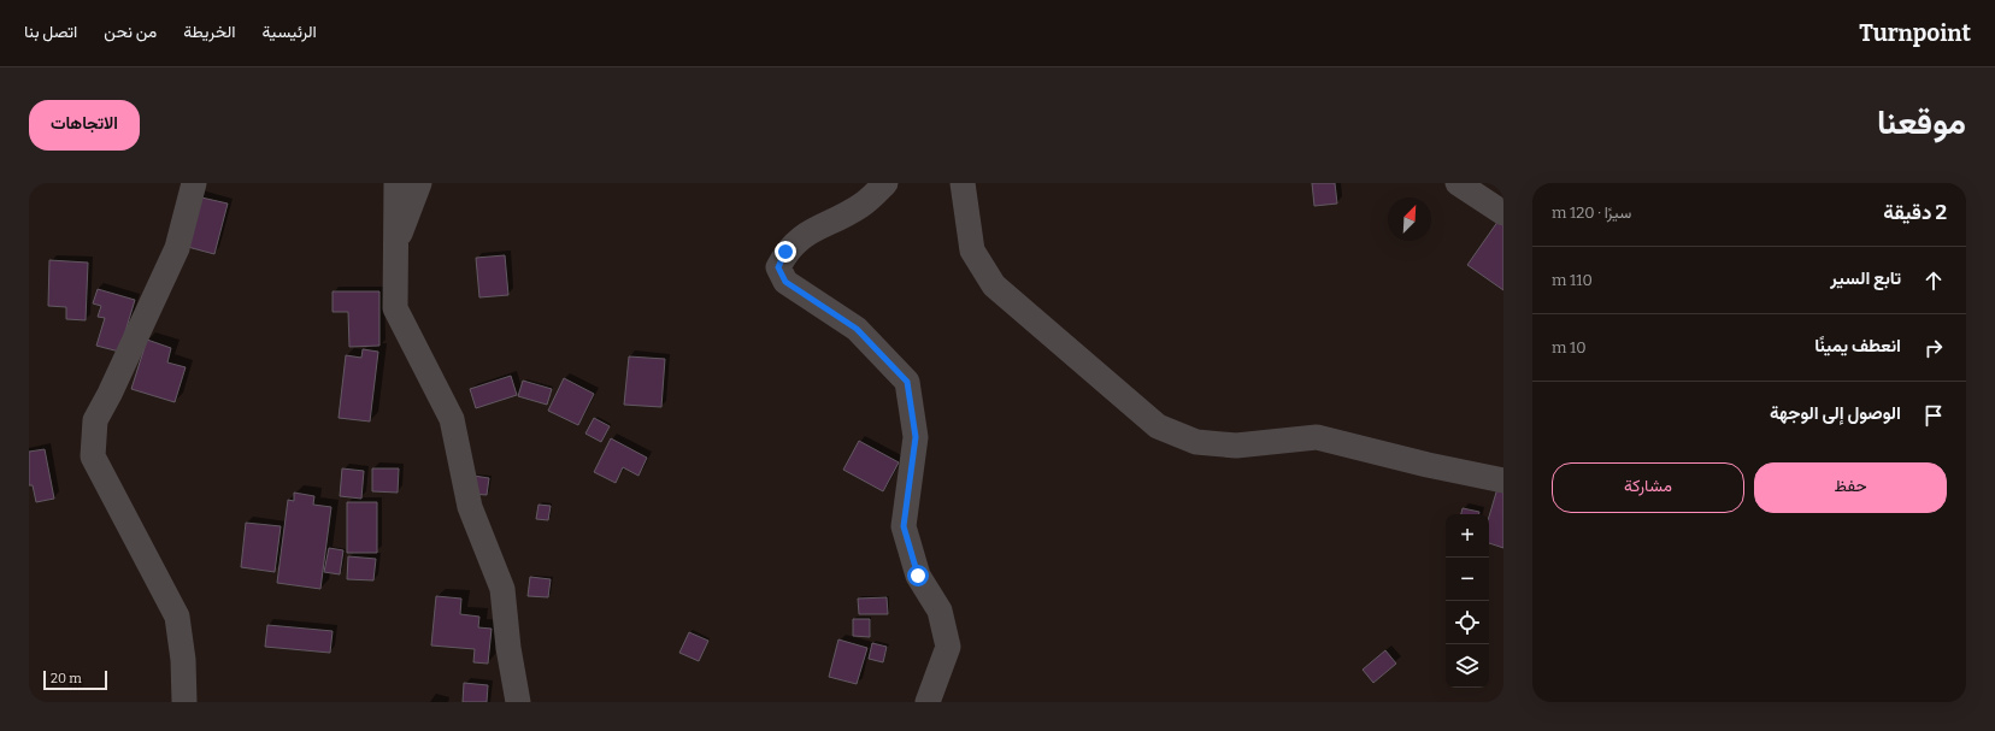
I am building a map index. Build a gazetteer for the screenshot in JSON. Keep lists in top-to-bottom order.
{
  "scale_bar": "20 m",
  "north": "top right",
  "page": {
    "header": "Turnpoint",
    "nav": [
      "الرئيسية",
      "الخريطة",
      "من نحن",
      "اتصل بنا"
    ],
    "title": "موقعنا",
    "buttons": [
      "الاتجاهات",
      ["حفظ", "مشاركة"]
    ],
    "heading": ["2 دقيقة", "سيرًا · 120 m"],
    "list": [
      ["تابع السير", "110 m"],
      ["انعطف يمينًا", "10 m"],
      "الوصول إلى الوجهة"
    ],
    "map_buttons": ["+", "−"],
    "scale": "20 m"
  }
}
